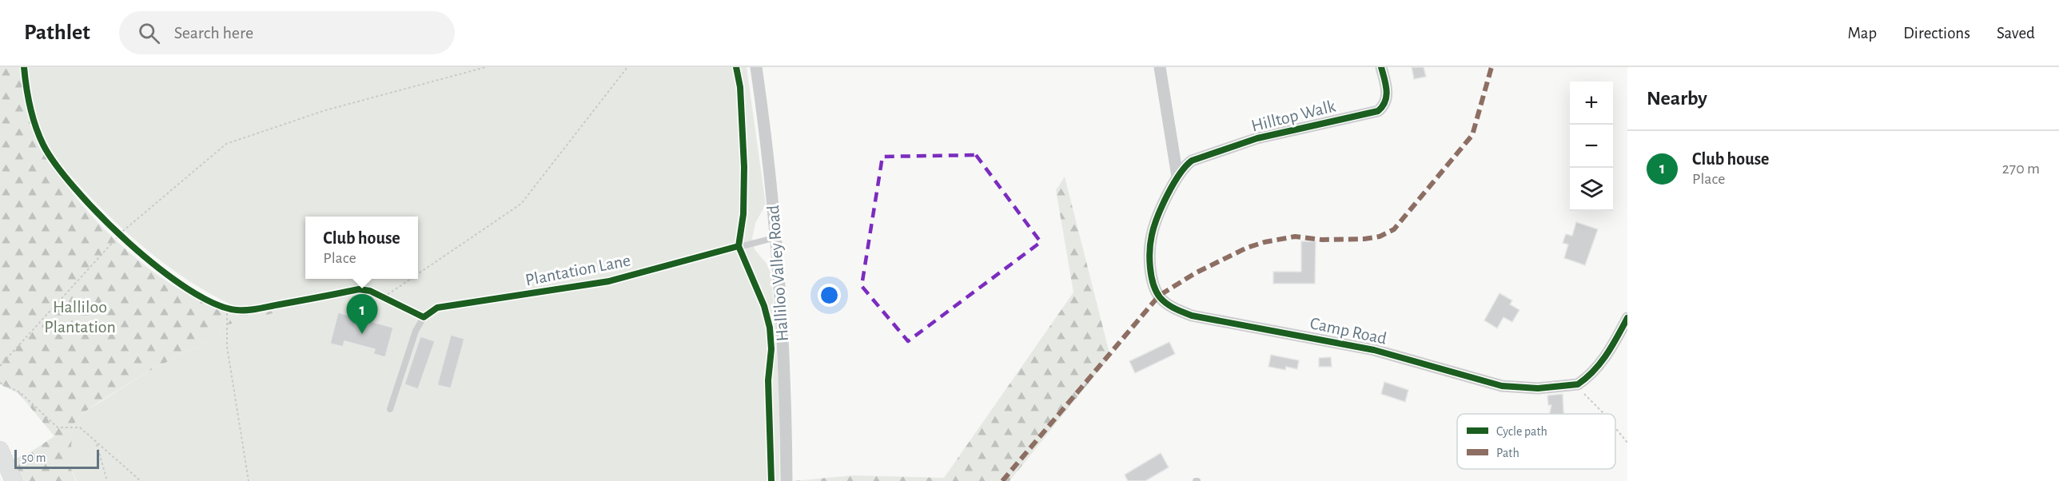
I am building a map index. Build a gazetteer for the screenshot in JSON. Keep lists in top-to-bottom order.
{
  "streets": {
    "street": ["Hilltop Walk", "Halliloo Valley Road", "Camp Road"],
    "lane": ["Plantation Lane"]
  },
  "crossings": [
    ["Hilltop Walk", "Camp Road"],
    ["Plantation Lane", "Halliloo Valley Road"]
  ],
  "parks": ["Halliloo Plantation"],
  "legend": ["Cycle path", "Path"],
  "scale_bar": "50 m",
  "page": {
    "header": "Pathlet",
    "search": "Search here",
    "nav": ["Map", "Directions", "Saved"],
    "heading": "Nearby",
    "map_buttons": ["+", "−"],
    "list": [
      {
        "mark": "1",
        "name": "Club house",
        "note": "Place",
        "value": "270 m"
      }
    ],
    "popup": ["Club house", "Place"],
    "pins": "1",
    "scale": "50 m"
  }
}
